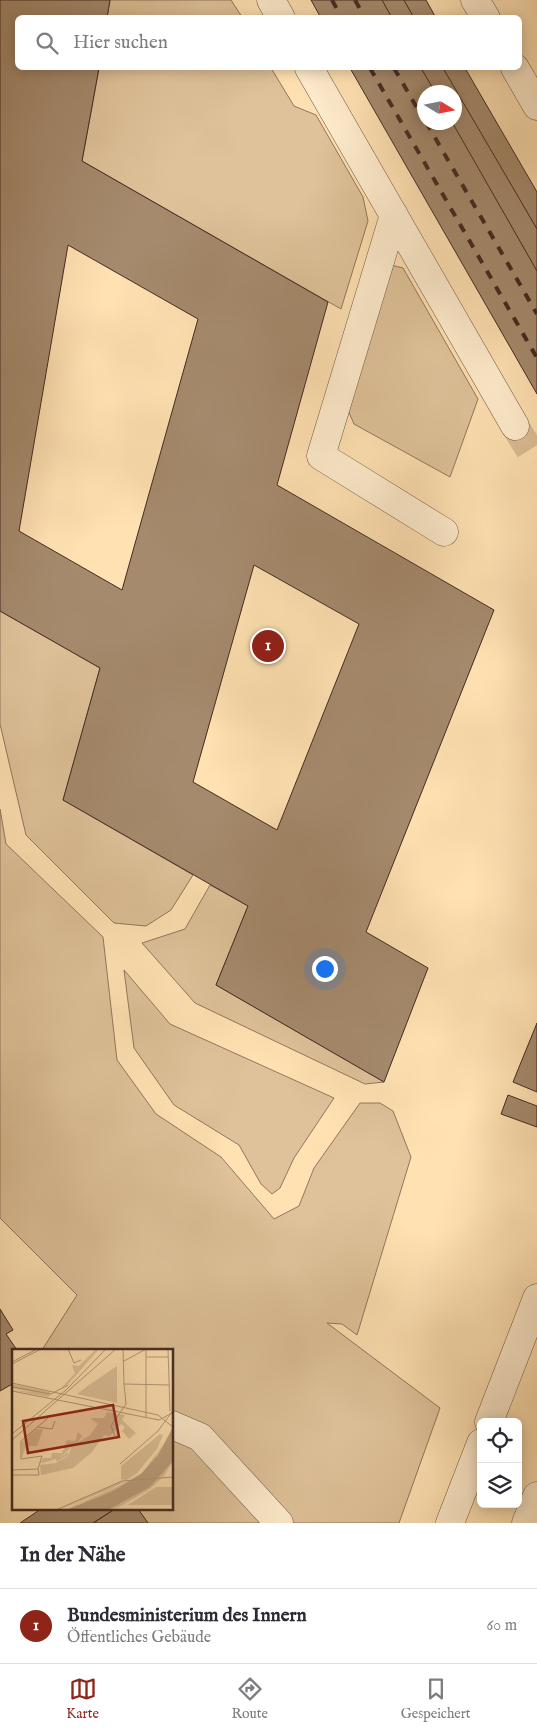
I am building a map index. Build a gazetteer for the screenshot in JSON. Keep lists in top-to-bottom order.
{
  "north": "right",
  "page": {
    "search": "Hier suchen",
    "pins": "1",
    "heading": "In der Nähe",
    "list": [
      {
        "mark": "1",
        "name": "Bundesministerium des Innern",
        "note": "Öffentliches Gebäude",
        "value": "60 m"
      }
    ],
    "nav": ["Karte", "Route", "Gespeichert"]
  }
}
